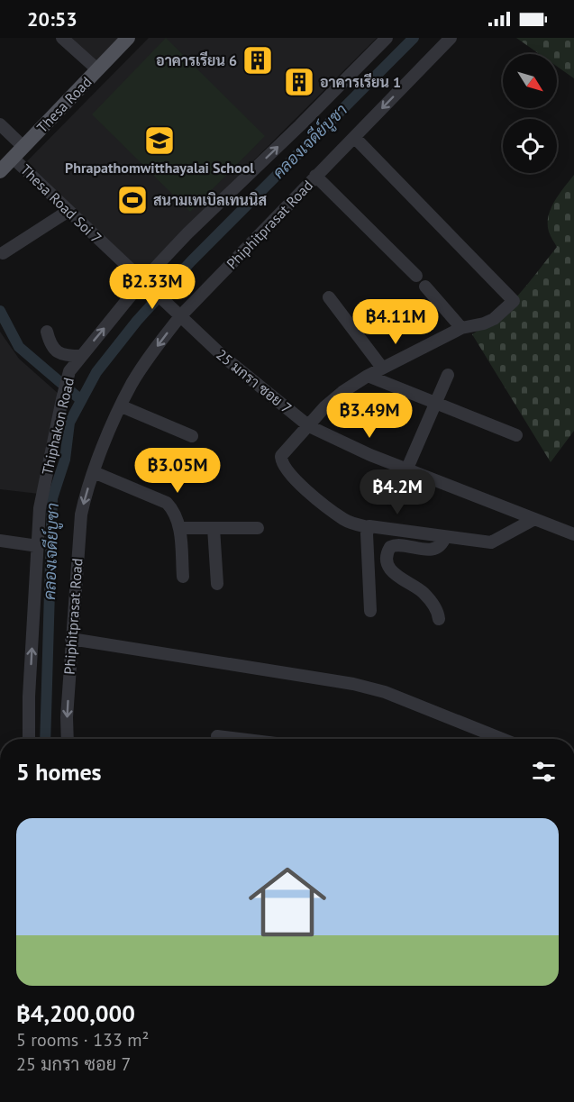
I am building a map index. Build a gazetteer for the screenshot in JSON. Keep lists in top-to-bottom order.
{
  "streets": {
    "main road": ["Thesa Road"],
    "street": [
      "Thesa Road Soi 7",
      "Phiphitprasat Road",
      "25 มกรา ซอย 7",
      "Thiphakon Road"
    ]
  },
  "crossings": [
    ["Thesa Road", "Thesa Road Soi 7"],
    ["Thesa Road Soi 7", "Phiphitprasat Road"],
    ["Thesa Road Soi 7", "25 มกรา ซอย 7"],
    ["Thesa Road Soi 7", "Thiphakon Road"],
    ["Phiphitprasat Road", "25 มกรา ซอย 7"]
  ],
  "one_way": ["Phiphitprasat Road", "Thiphakon Road"],
  "water": ["คลองเจดีย์บูชา"],
  "places": {
    "building": ["อาคารเรียน 6", "อาคารเรียน 1"],
    "school or university": ["Phrapathomwitthayalai School"],
    "sports": ["สนามเทเบิลเทนนิส"]
  },
  "north": "bottom right",
  "page": {
    "status": "20:53",
    "price": [
      "฿2.33M",
      "฿4.11M",
      "฿3.49M",
      "฿3.05M",
      "฿4.2M"
    ],
    "heading": "5 homes",
    "list": [
      {
        "name": "฿4,200,000",
        "note": "5 rooms · 133 m² · 25 มกรา ซอย 7"
      }
    ]
  }
}
